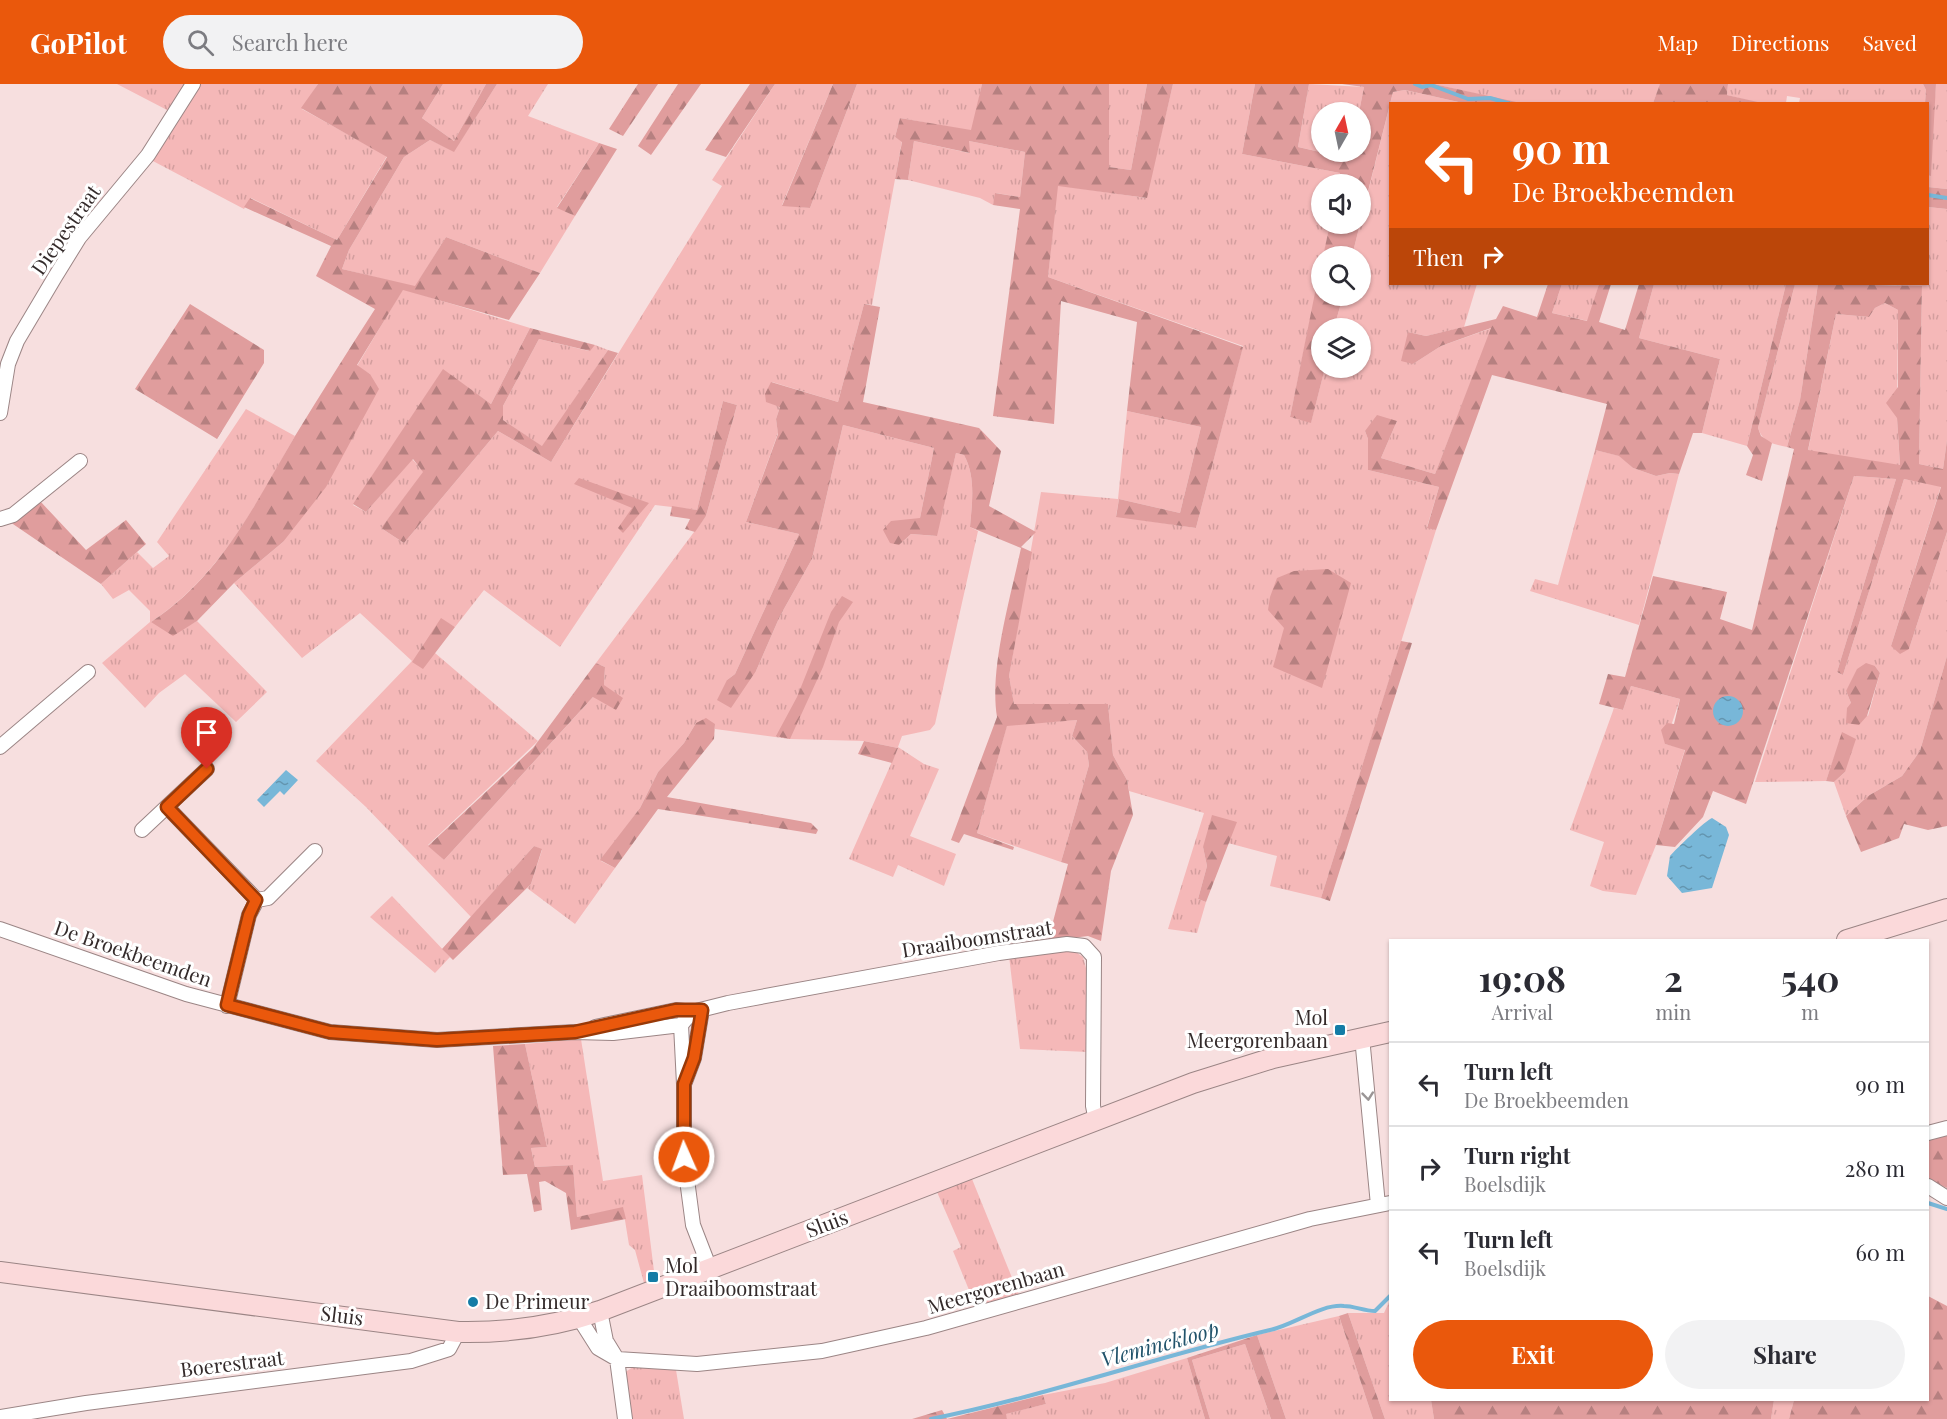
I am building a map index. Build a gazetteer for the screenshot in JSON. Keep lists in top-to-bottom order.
{
  "streets": {
    "street": [
      "Diepestraat",
      "Draaiboomstraat",
      "De Broekbeemden",
      "Sluis",
      "Meergorenbaan",
      "Boerestraat"
    ]
  },
  "crossings": [
    ["Draaiboomstraat", "De Broekbeemden"],
    ["Draaiboomstraat", "Sluis"],
    ["Sluis", "Meergorenbaan"],
    ["Sluis", "Boerestraat"]
  ],
  "water": ["Vleminckloop"],
  "places": {
    "transit": ["Mol Meergorenbaan", "Mol Draaiboomstraat"],
    "other": ["De Primeur"]
  },
  "north": "top",
  "page": {
    "header": "GoPilot",
    "search": "Search here",
    "nav": ["Map", "Directions", "Saved"],
    "turn": ["90 m", "De Broekbeemden"],
    "then": "Then",
    "eta": [
      "19:08",
      "Arrival",
      "2",
      "min",
      "540",
      "m"
    ],
    "list": [
      {
        "name": "Turn left",
        "note": "De Broekbeemden",
        "value": "90 m"
      },
      {
        "name": "Turn right",
        "note": "Boelsdijk",
        "value": "280 m"
      },
      {
        "name": "Turn left",
        "note": "Boelsdijk",
        "value": "60 m"
      }
    ],
    "buttons": ["Exit", "Share"]
  }
}
